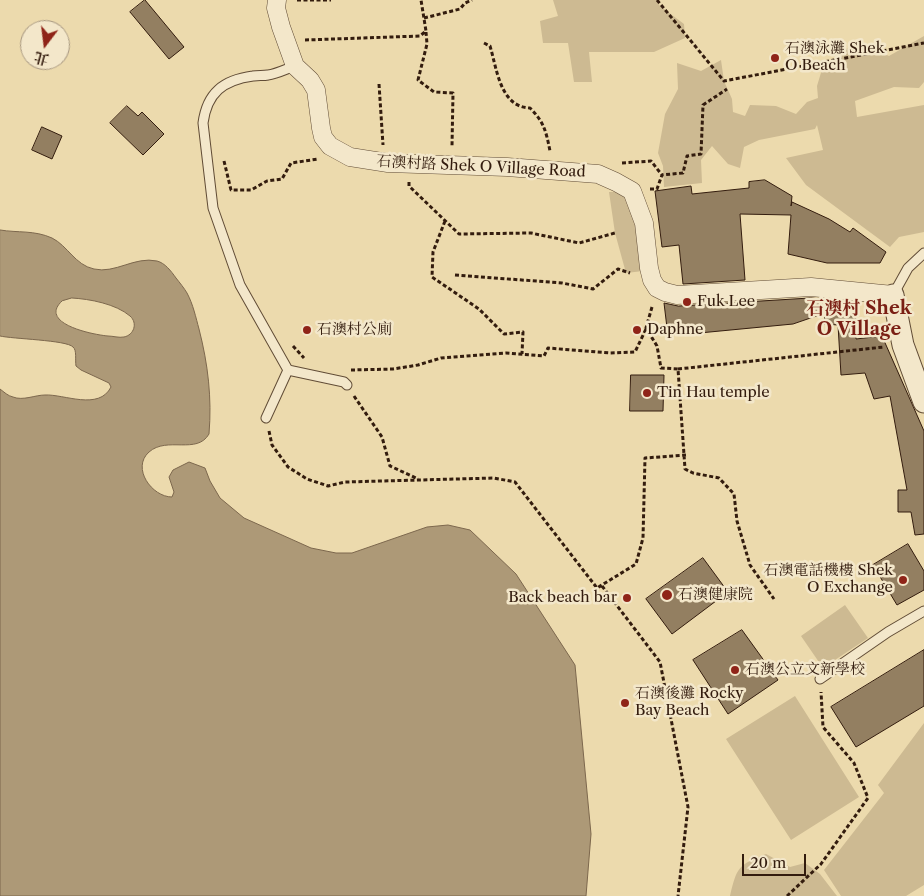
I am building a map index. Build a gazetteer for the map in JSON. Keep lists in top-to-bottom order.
{
  "streets": {
    "street": ["石澳村路 Shek O Village Road"]
  },
  "districts": ["石澳村 Shek O Village"],
  "places": [
    "石澳泳灘 Shek O Beach",
    "Fuk Lee",
    "石澳村公廁",
    "Daphne",
    "Tin Hau temple",
    "石澳電話機樓 Shek O Exchange",
    "石澳健康院",
    "Back beach bar",
    "石澳公立文新學校",
    "石澳後灘 Rocky Bay Beach"
  ],
  "scale_bar": "20 m",
  "north": "bottom"
}
